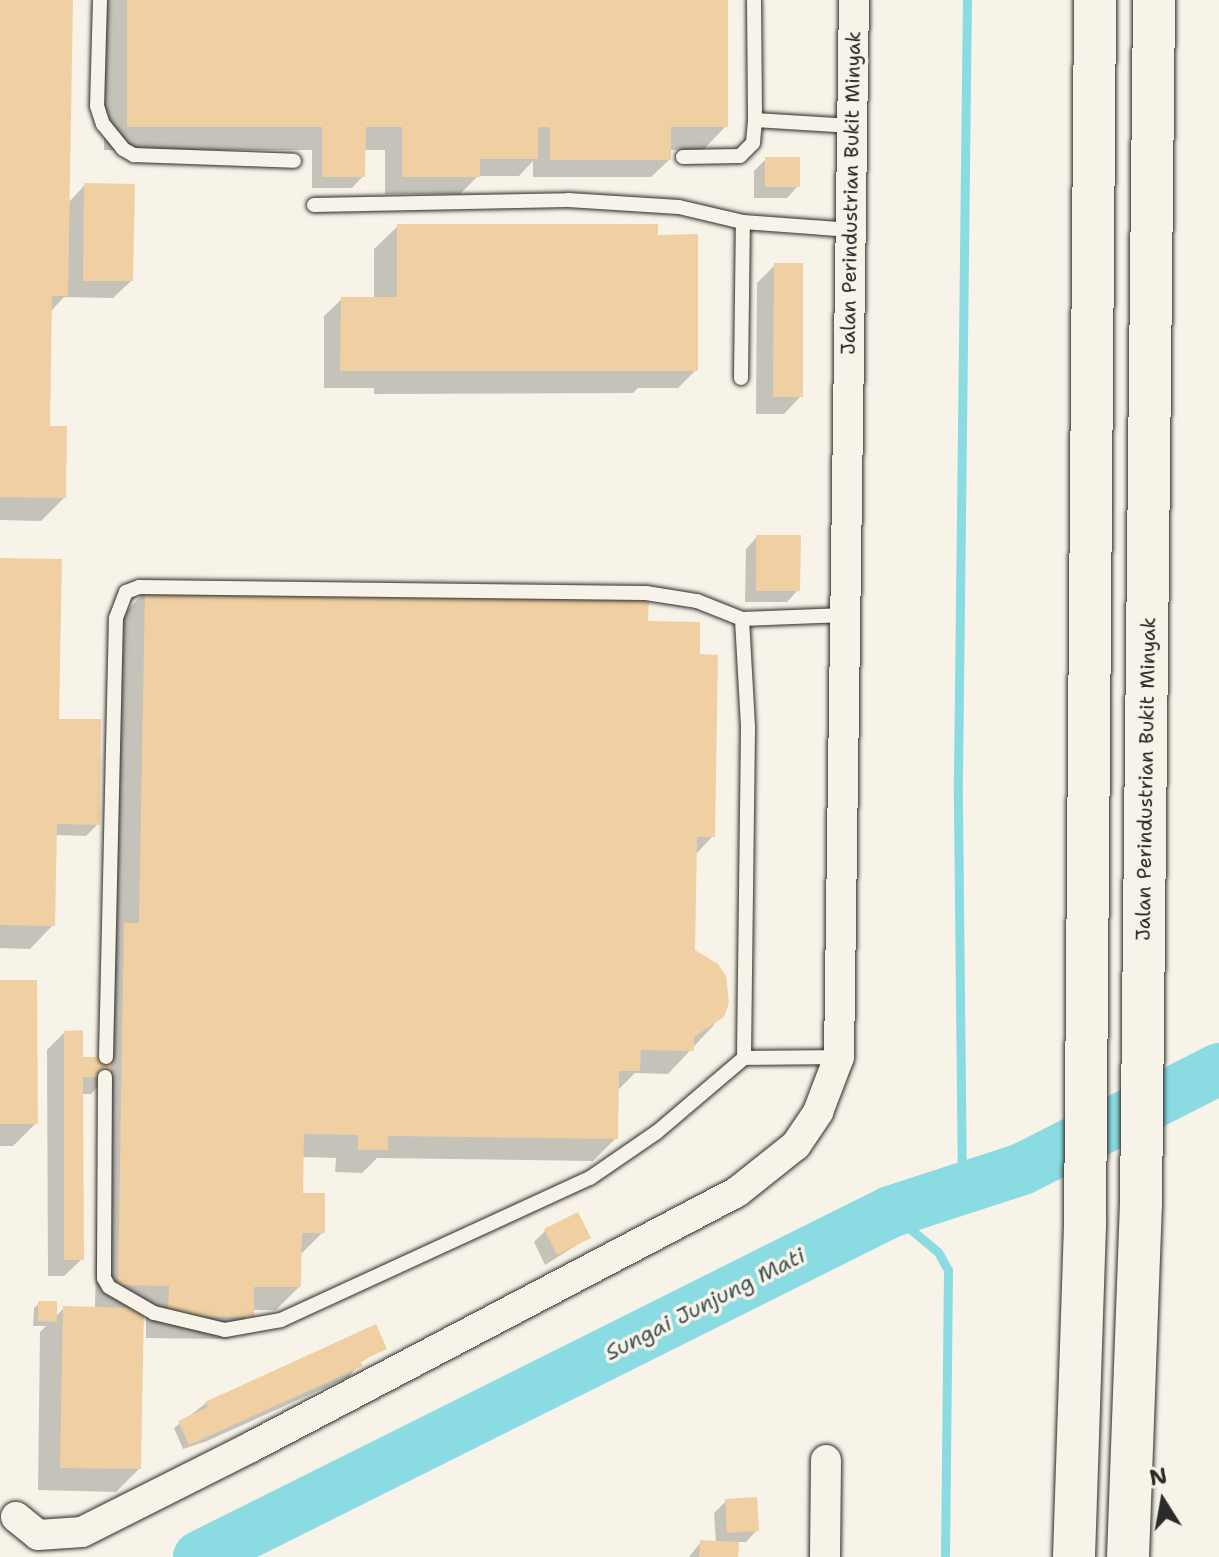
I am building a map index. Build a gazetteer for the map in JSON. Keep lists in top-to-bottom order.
{
  "streets": {
    "main road": ["Jalan Perindustrian Bukit Minyak"]
  },
  "water": ["Sungai Junjung Mati"],
  "north": "top"
}
